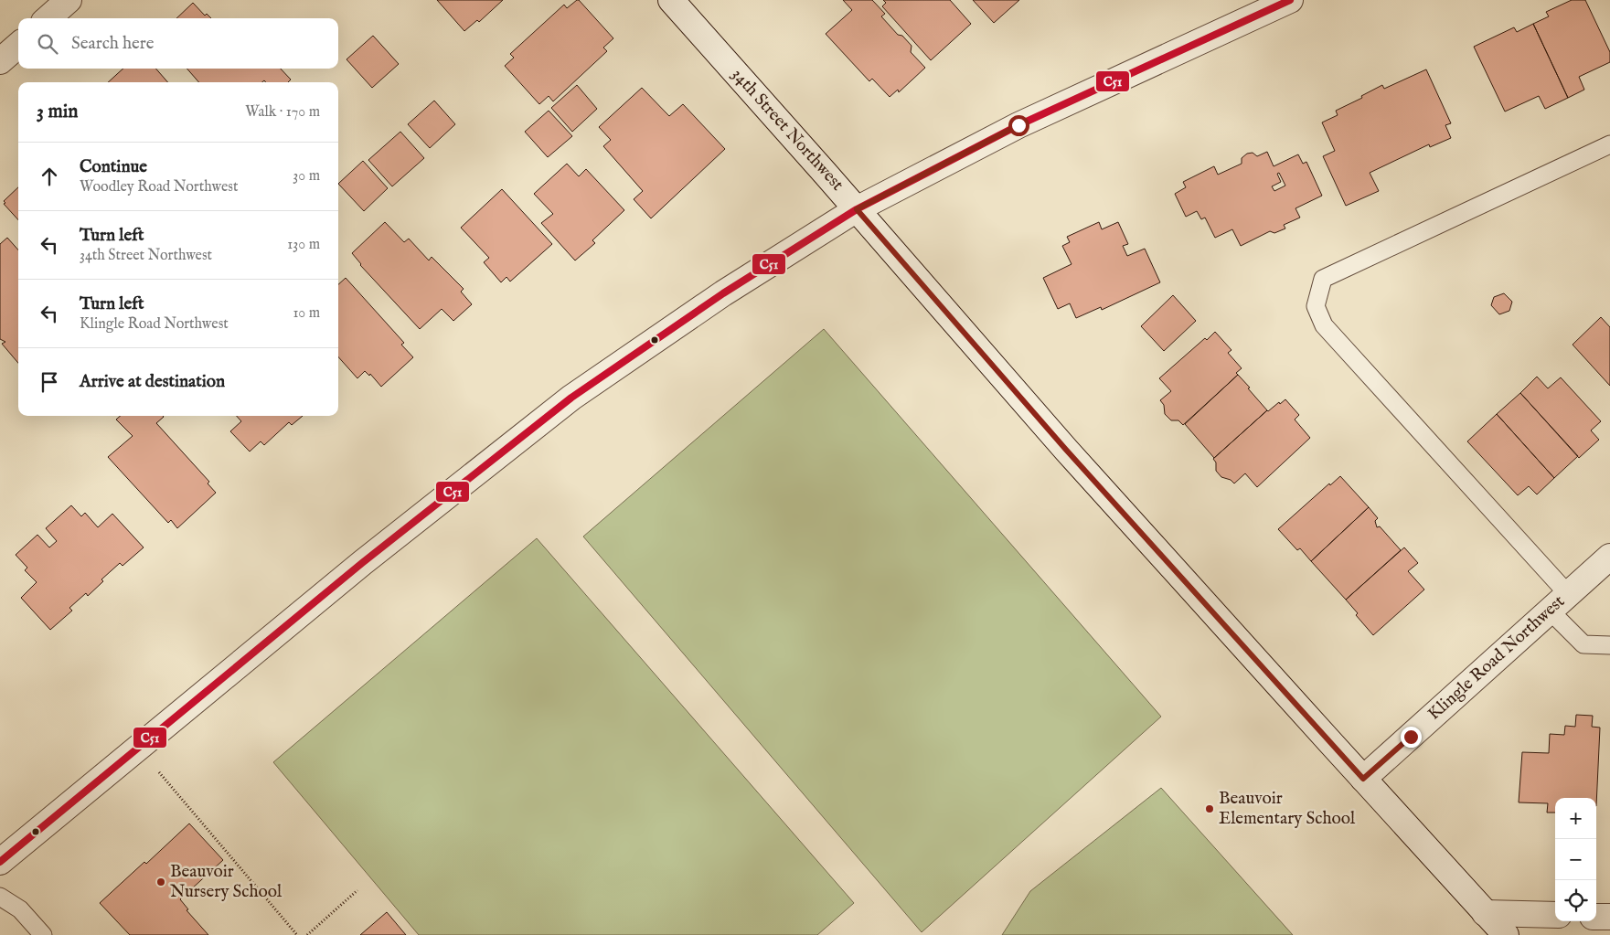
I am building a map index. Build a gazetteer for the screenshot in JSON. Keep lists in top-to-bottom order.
{
  "streets": {
    "street": ["34th Street Northwest", "Klingle Road Northwest"]
  },
  "crossings": [
    ["34th Street Northwest", "Klingle Road Northwest"]
  ],
  "places": ["Beauvoir Elementary School", "Beauvoir Nursery School"],
  "lines": ["transit line C51"],
  "page": {
    "search": "Search here",
    "heading": ["3 min", "Walk · 170 m"],
    "list": [
      ["Continue", "Woodley Road Northwest", "30 m"],
      ["Turn left", "34th Street Northwest", "130 m"],
      ["Turn left", "Klingle Road Northwest", "10 m"],
      "Arrive at destination"
    ],
    "map_buttons": ["+", "−"]
  }
}
